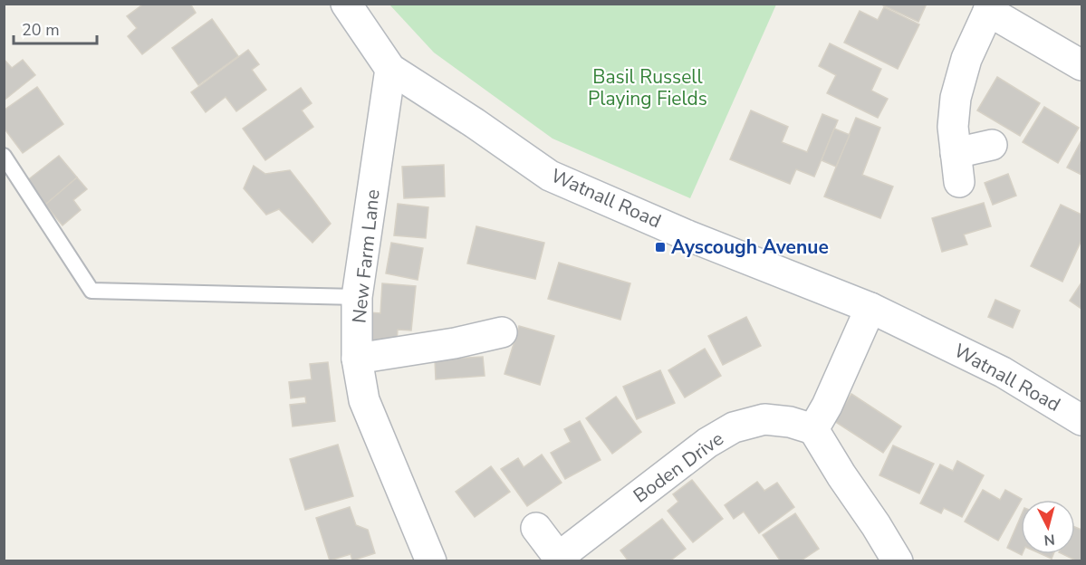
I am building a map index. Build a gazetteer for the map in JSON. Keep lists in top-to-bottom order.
{
  "streets": {
    "street": ["Watnall Road", "New Farm Lane", "Boden Drive"]
  },
  "crossings": [
    ["Watnall Road", "New Farm Lane"]
  ],
  "parks": ["Basil Russell Playing Fields"],
  "places": {
    "transit": ["Ayscough Avenue"]
  },
  "scale_bar": "20 m",
  "north": "bottom"
}
